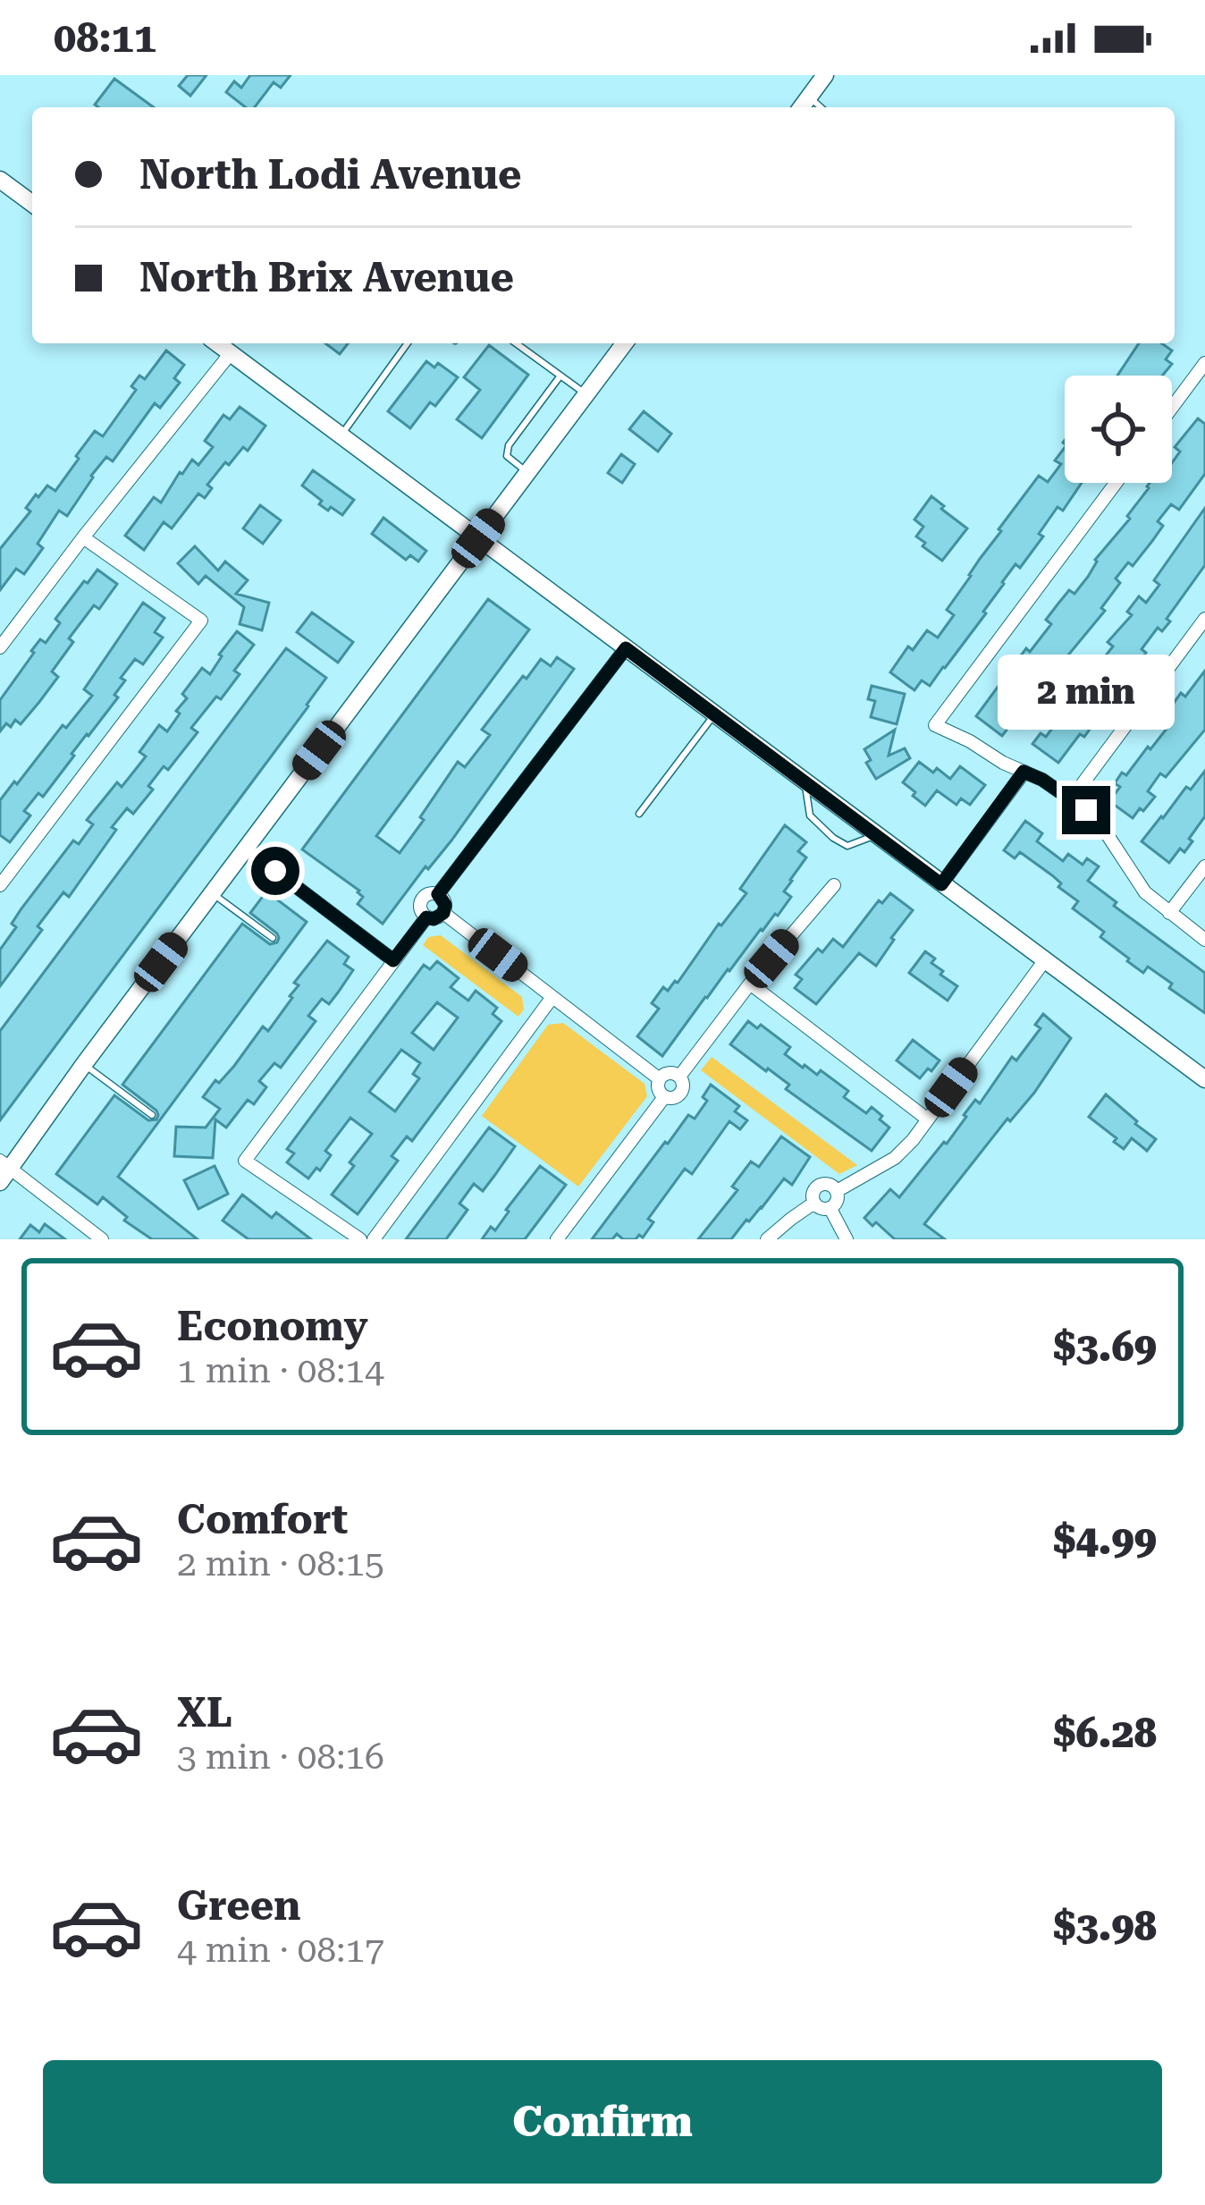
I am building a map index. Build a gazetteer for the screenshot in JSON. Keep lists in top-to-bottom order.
{
  "page": {
    "status": "08:11",
    "banner": ["North Lodi Avenue", "North Brix Avenue"],
    "bubble": "2 min",
    "list": [
      {
        "name": "Economy",
        "note": "1 min · 08:14",
        "value": "$3.69"
      },
      {
        "name": "Comfort",
        "note": "2 min · 08:15",
        "value": "$4.99"
      },
      {
        "name": "XL",
        "note": "3 min · 08:16",
        "value": "$6.28"
      },
      {
        "name": "Green",
        "note": "4 min · 08:17",
        "value": "$3.98"
      }
    ],
    "buttons": "Confirm"
  }
}
